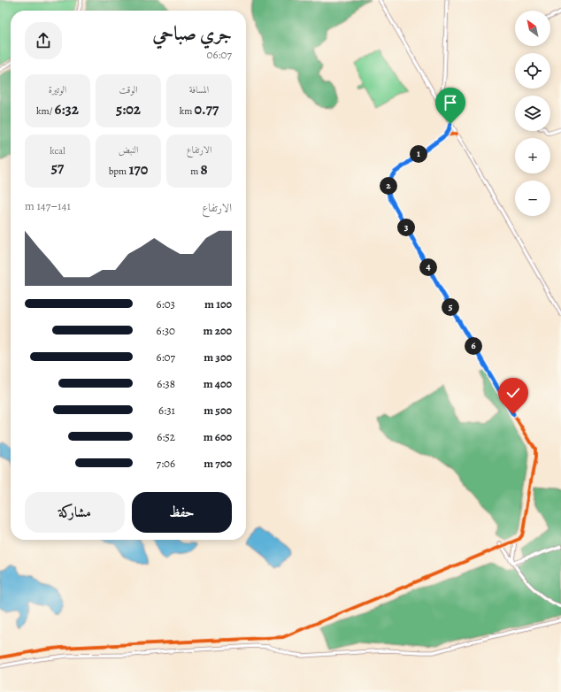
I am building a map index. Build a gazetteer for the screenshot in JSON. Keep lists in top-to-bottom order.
{
  "north": "top left",
  "page": {
    "map_buttons": ["+", "−"],
    "heading": ["جري صباحي", "06:07"],
    "stats": [
      ["المسافة", "0.77 km"],
      ["الوقت", "5:02"],
      ["الوتيرة", "6:32 /km"],
      ["الارتفاع", "8 m"],
      ["النبض", "170 bpm"],
      ["kcal", "57"]
    ],
    "pins": [
      "1",
      "2",
      "3",
      "4",
      "5",
      "6"
    ],
    "chart": ["الارتفاع", "141–147 m"],
    "list": [
      {
        "name": "100 m",
        "note": "6:03"
      },
      {
        "name": "200 m",
        "note": "6:30"
      },
      {
        "name": "300 m",
        "note": "6:07"
      },
      {
        "name": "400 m",
        "note": "6:38"
      },
      {
        "name": "500 m",
        "note": "6:31"
      },
      {
        "name": "600 m",
        "note": "6:52"
      },
      {
        "name": "700 m",
        "note": "7:06"
      }
    ],
    "buttons": ["حفظ", "مشاركة"]
  }
}
